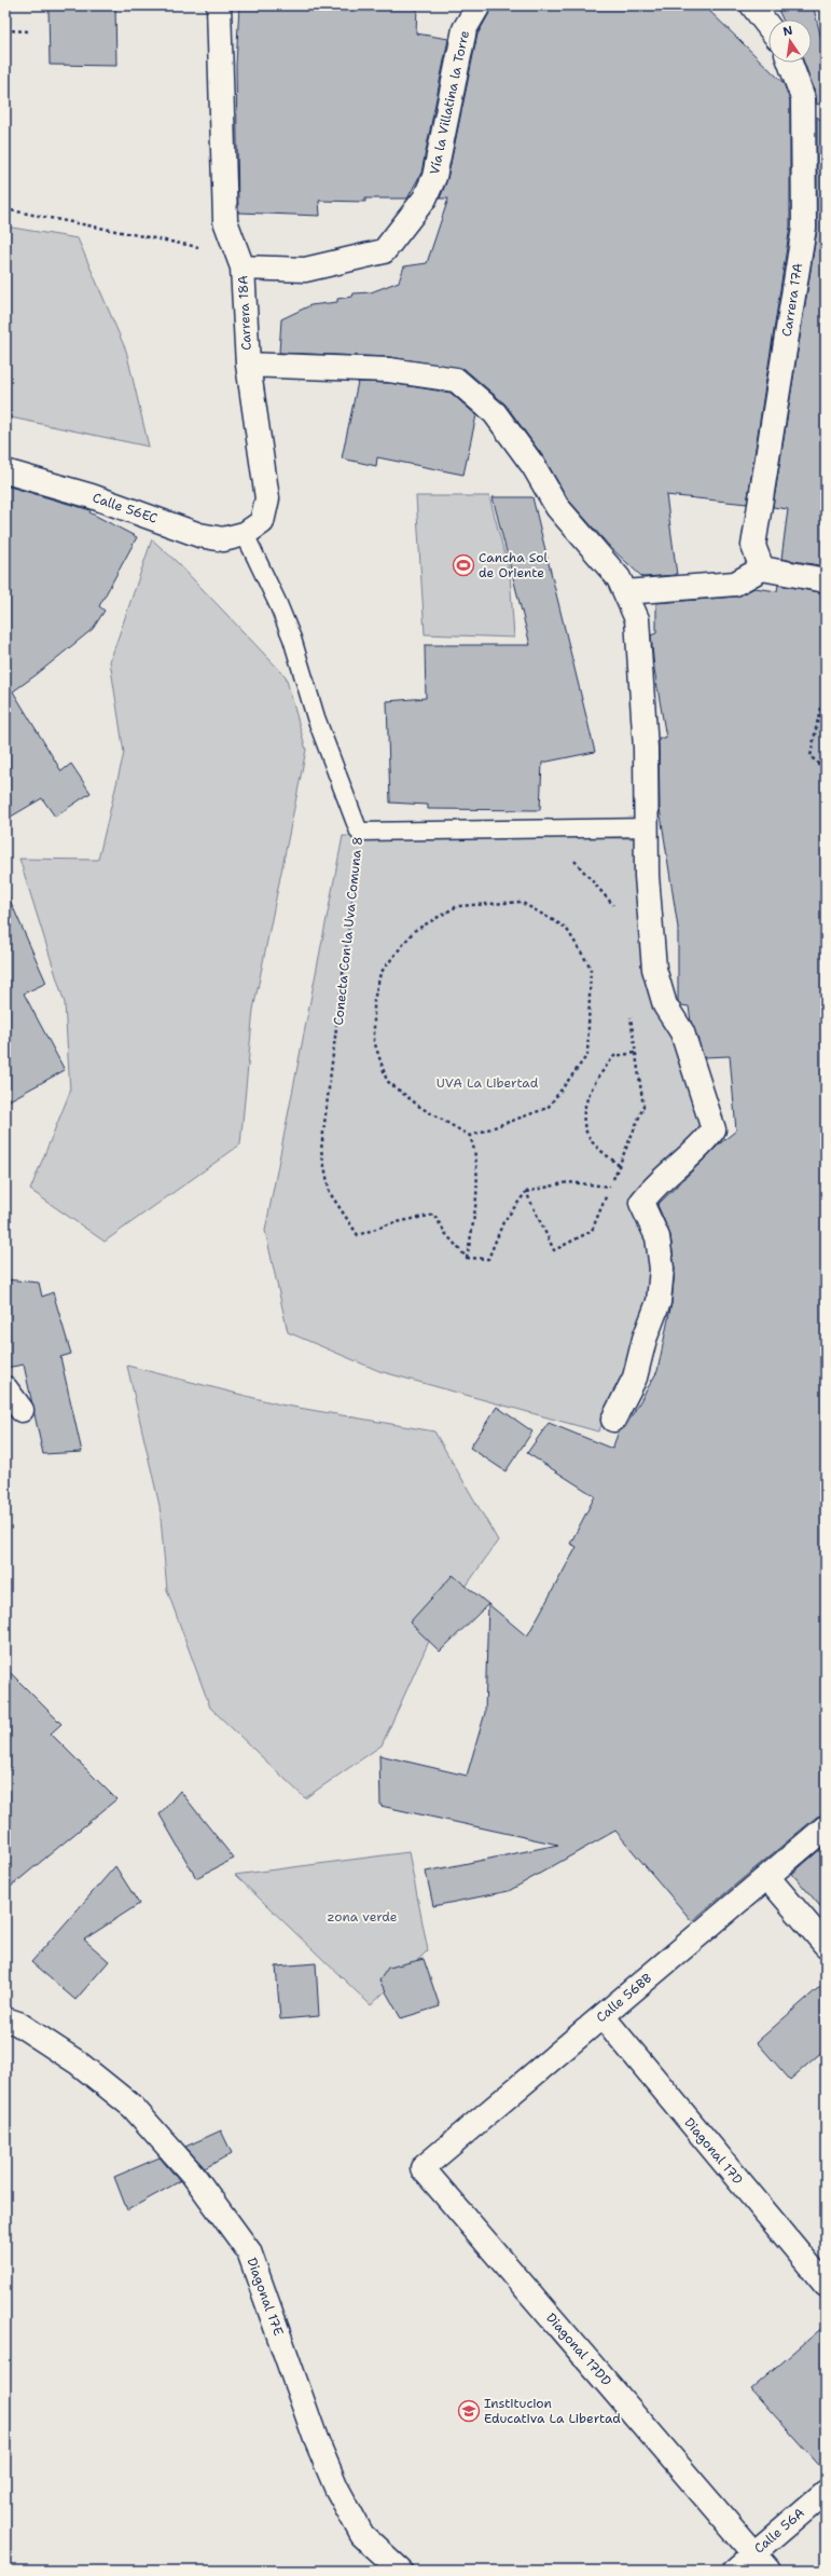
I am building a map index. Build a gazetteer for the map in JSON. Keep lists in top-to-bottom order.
{
  "streets": {
    "street": [
      "Vía la Villatina la Torre",
      "Carrera 17A",
      "Carrera 18A",
      "Calle 56EC",
      "Calle 56BB",
      "Diagonal 17D",
      "Diagonal 17E",
      "Diagonal 17DD",
      "Calle 56A"
    ],
    "lane": ["Conecta Con la Uva Comuna 8"]
  },
  "crossings": [
    ["Vía la Villatina la Torre", "Carrera 18A"],
    ["Carrera 18A", "Calle 56EC"],
    ["Carrera 18A", "Conecta Con la Uva Comuna 8"],
    ["Calle 56EC", "Conecta Con la Uva Comuna 8"],
    ["Calle 56BB", "Diagonal 17D"],
    ["Calle 56BB", "Diagonal 17DD"],
    ["Diagonal 17DD", "Calle 56A"]
  ],
  "parks": ["UVA La Libertad", "zona verde"],
  "places": {
    "sports": ["Cancha Sol de Oriente"],
    "school or university": ["Institucion Educativa La Libertad"]
  },
  "north": "top"
}
